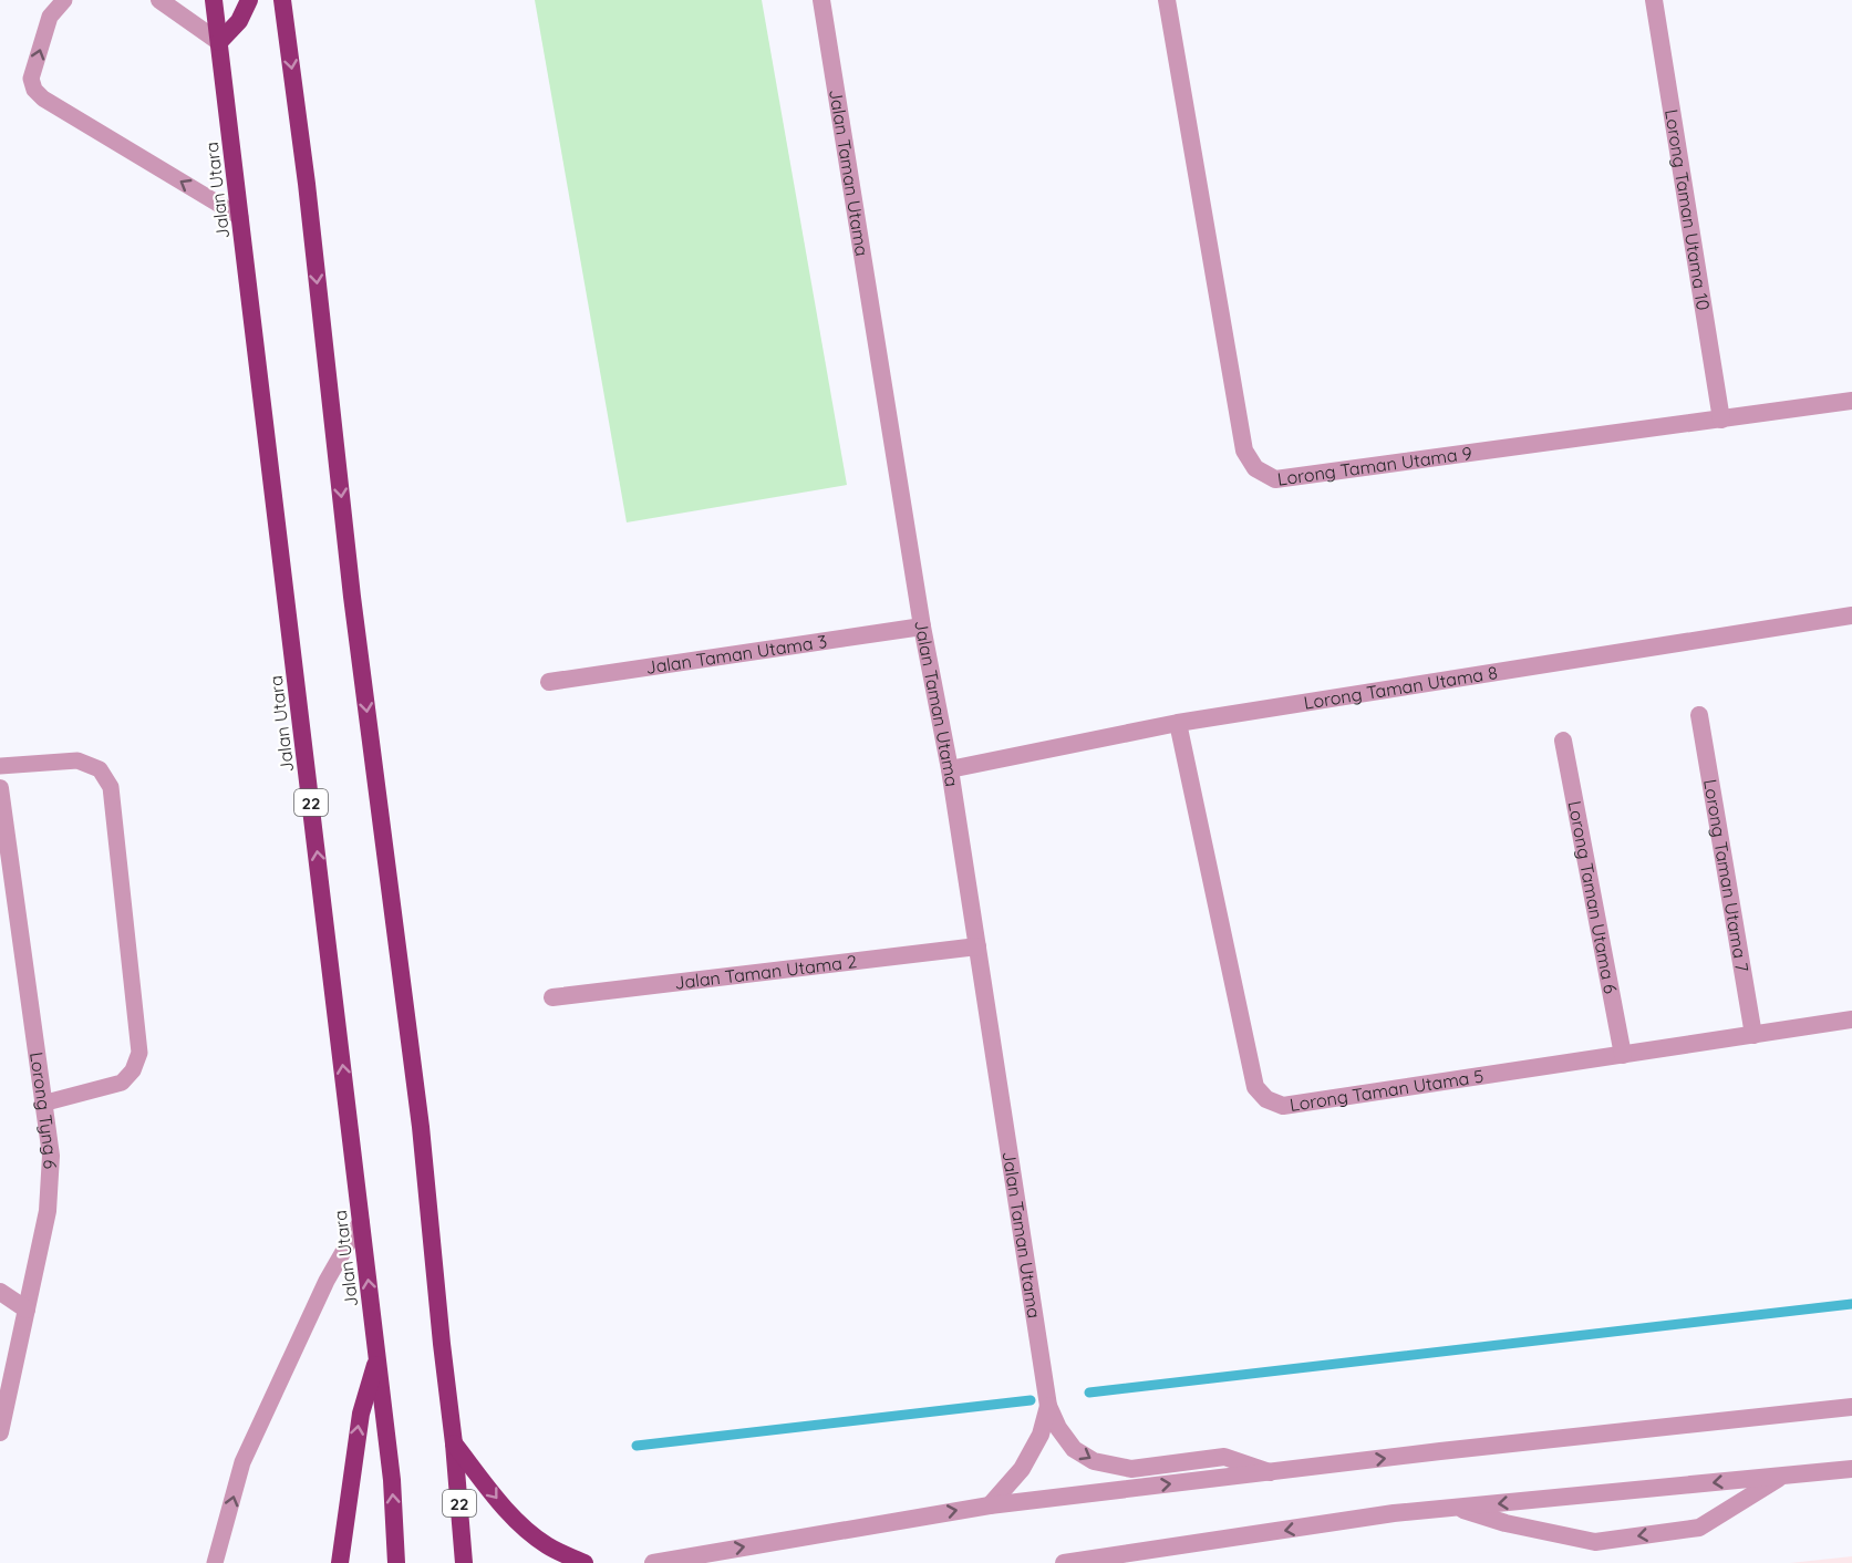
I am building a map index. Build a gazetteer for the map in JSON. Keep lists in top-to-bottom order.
{
  "streets": {
    "highway": ["Jalan Utara", "22"],
    "street": [
      "Jalan Taman Utama",
      "Lorong Taman Utama 10",
      "Lorong Taman Utama 9",
      "Jalan Taman Utama 3",
      "Lorong Taman Utama 8",
      "Lorong Taman Utama 7",
      "Lorong Taman Utama 6",
      "Jalan Taman Utama 2",
      "Lorong Taman Utama 5",
      "Lorong Tyng 6"
    ]
  },
  "crossings": [
    ["Jalan Taman Utama", "Jalan Taman Utama 3"],
    ["Jalan Taman Utama", "Lorong Taman Utama 8"],
    ["Jalan Taman Utama", "Jalan Taman Utama 2"],
    ["Lorong Taman Utama 10", "Lorong Taman Utama 9"],
    ["Lorong Taman Utama 8", "Lorong Taman Utama 5"],
    ["Lorong Taman Utama 7", "Lorong Taman Utama 5"],
    ["Lorong Taman Utama 6", "Lorong Taman Utama 5"]
  ]
}
